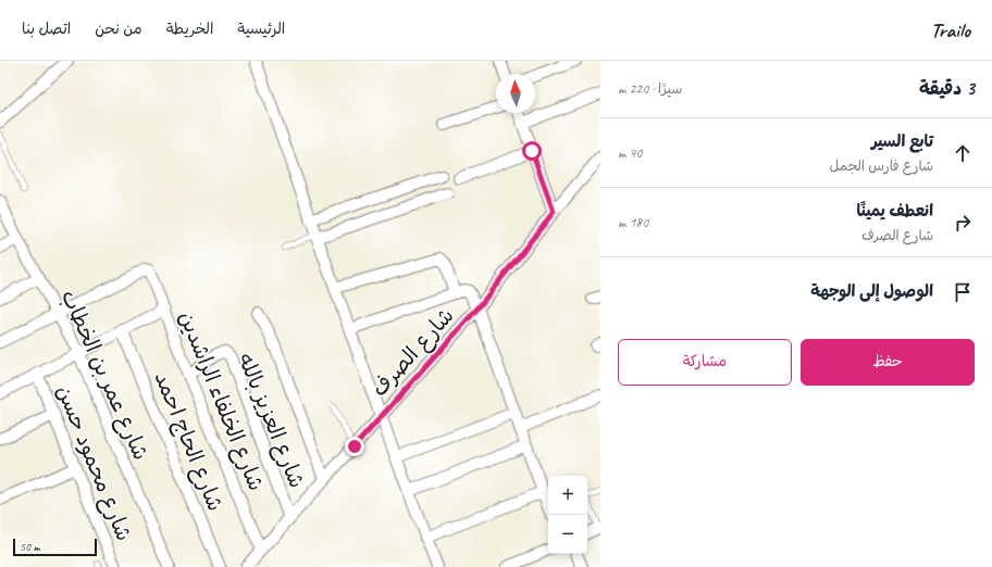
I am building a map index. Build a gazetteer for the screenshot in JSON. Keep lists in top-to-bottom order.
{
  "streets": {
    "street": [
      "شارع الصرف",
      "شارع عمر بن الخطاب",
      "شارع الخلفاء الراشدين",
      "شارع العزيز بالله",
      "شارع الحاج احمد",
      "شارع محمود حسن"
    ]
  },
  "crossings": [
    ["شارع الصرف", "شارع الخلفاء الراشدين"],
    ["شارع الصرف", "شارع العزيز بالله"],
    ["شارع عمر بن الخطاب", "شارع الخلفاء الراشدين"],
    ["شارع الخلفاء الراشدين", "شارع العزيز بالله"]
  ],
  "scale_bar": "50 m",
  "north": "top",
  "page": {
    "header": "Trailo",
    "nav": [
      "الرئيسية",
      "الخريطة",
      "من نحن",
      "اتصل بنا"
    ],
    "heading": ["3 دقيقة", "سيرًا · 220 m"],
    "list": [
      ["تابع السير", "شارع فارس الجمل", "40 m"],
      ["انعطف يمينًا", "شارع الصرف", "180 m"],
      "الوصول إلى الوجهة"
    ],
    "buttons": ["حفظ", "مشاركة"],
    "map_buttons": ["+", "−"],
    "scale": "50 m"
  }
}
